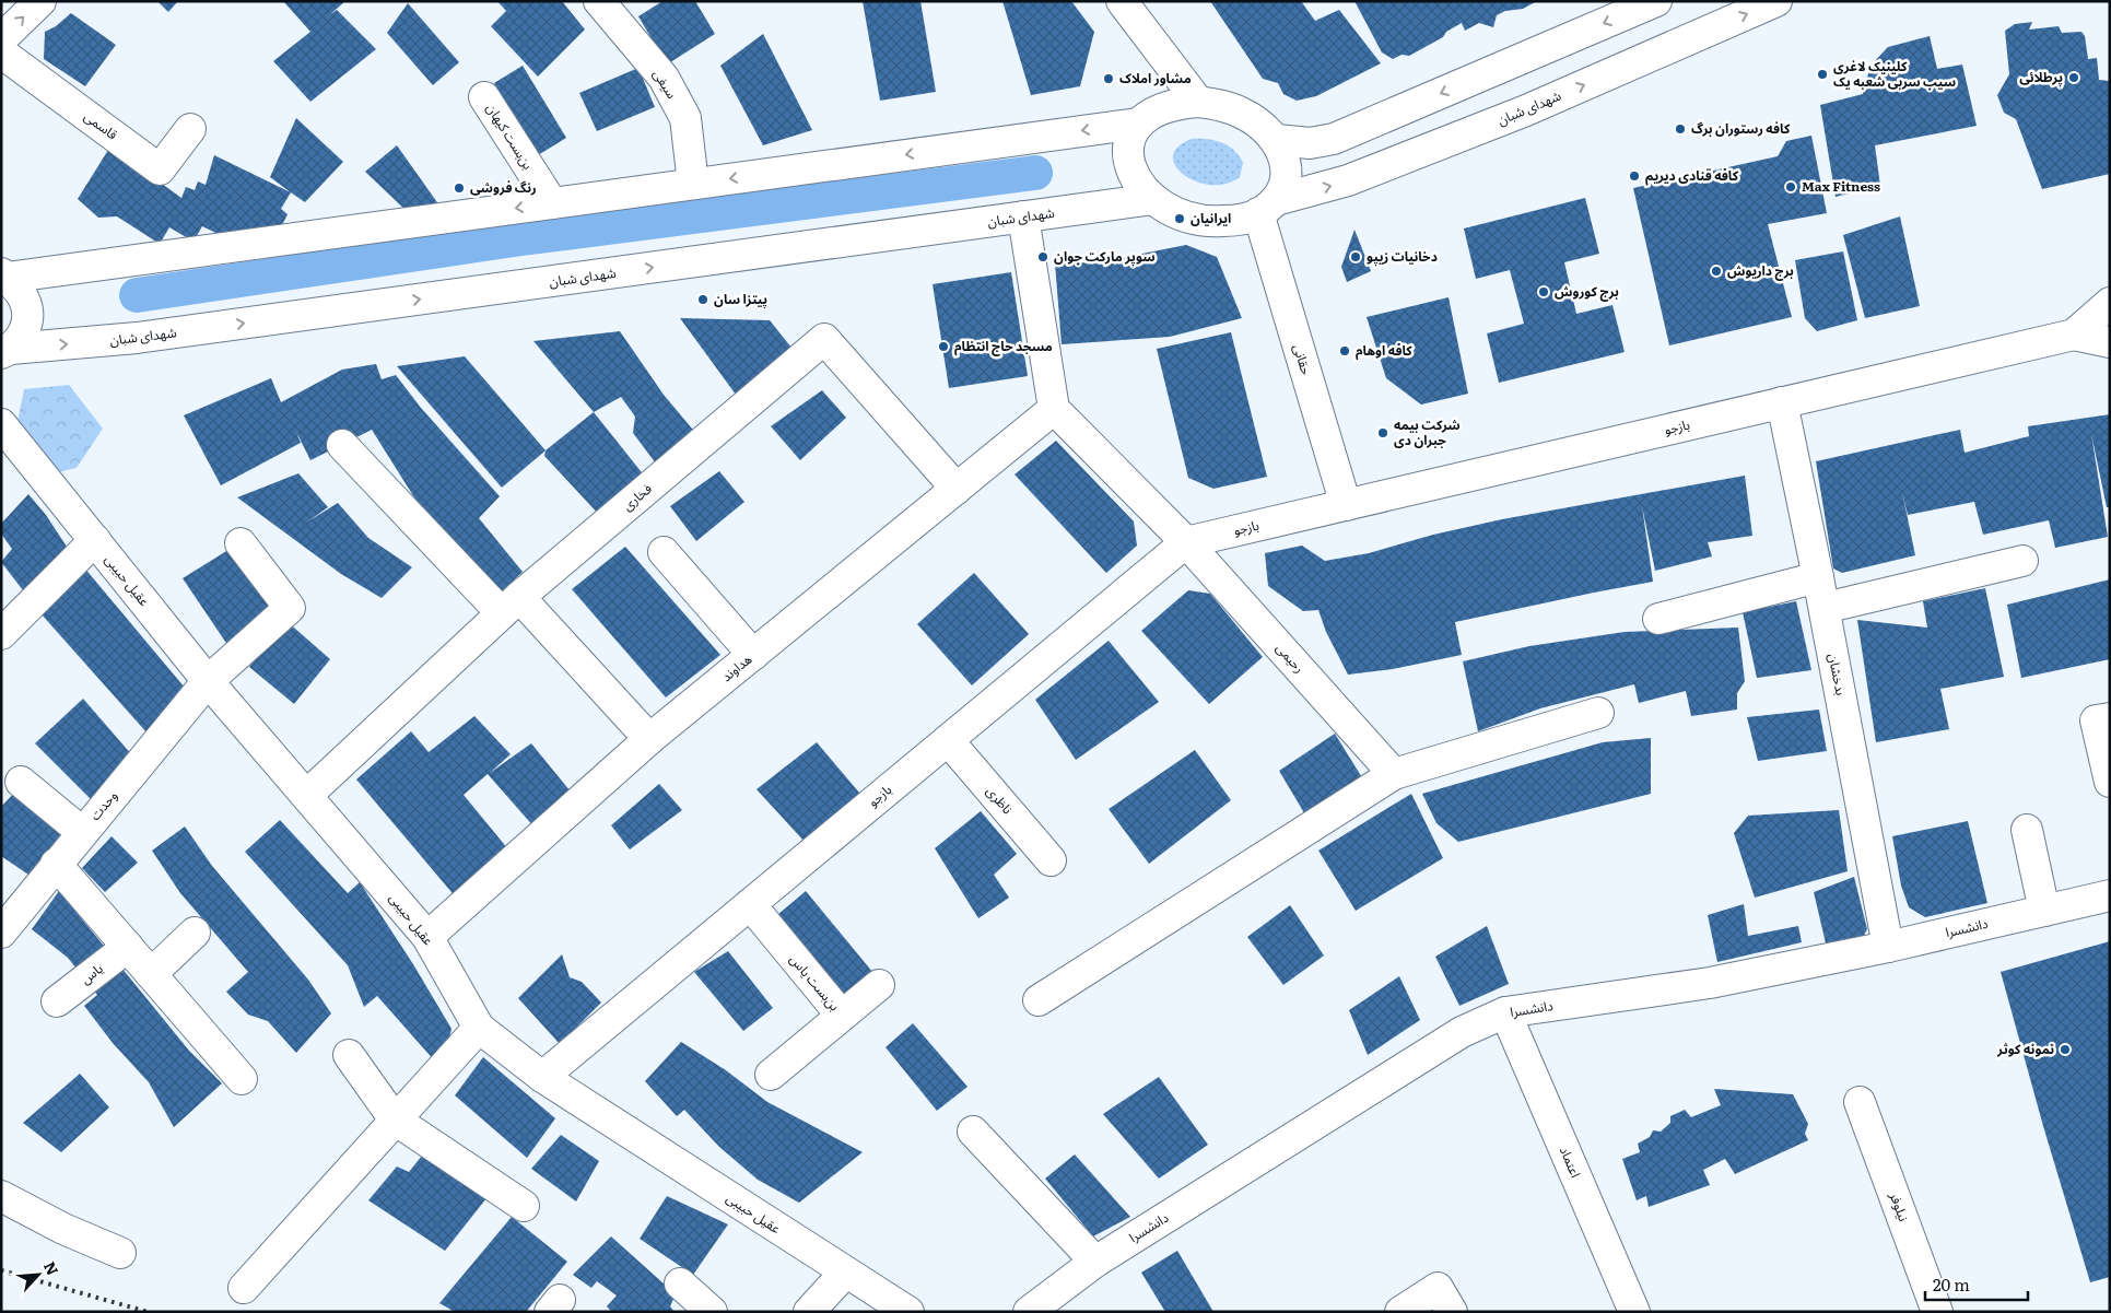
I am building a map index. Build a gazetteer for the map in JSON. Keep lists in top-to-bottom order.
{
  "streets": {
    "street": [
      "سیفی",
      "شهدای شبان",
      "قاسمی",
      "بن‌بست کیهان",
      "حقانی",
      "بازجو",
      "فخاری",
      "عقیل حبیبی",
      "رحیمی",
      "هداوند",
      "بدخشان",
      "ناظری",
      "وحدت",
      "دانشسرا",
      "یاس",
      "بن‌بست یاس",
      "اعتماد",
      "نیلوفر"
    ]
  },
  "crossings": [
    ["شهدای شبان", "حقانی"],
    ["حقانی", "بازجو"],
    ["بازجو", "عقیل حبیبی"],
    ["بازجو", "رحیمی"],
    ["بازجو", "بدخشان"],
    ["بازجو", "ناظری"],
    ["بازجو", "بن‌بست یاس"],
    ["فخاری", "عقیل حبیبی"],
    ["فخاری", "هداوند"],
    ["عقیل حبیبی", "هداوند"],
    ["عقیل حبیبی", "وحدت"],
    ["رحیمی", "هداوند"],
    ["بدخشان", "دانشسرا"],
    ["دانشسرا", "اعتماد"]
  ],
  "places": [
    "کلینیک لاغری سیب سربی شعبه یک",
    "پرطلائی",
    "مشاور املاک",
    "کافه رستوران برگ",
    "کافه قنادی دیریم",
    "Max Fitness",
    "رنگ فروشی",
    "ایرانیان",
    "سوپر مارکت جوان",
    "دخانیات زیپو",
    "برج داریوش",
    "برج کوروش",
    "پیتزا سان",
    "مسجد حاج انتظام",
    "کافه اوهام",
    "شرکت بیمه جبران دی",
    "نمونه کوثر"
  ],
  "scale_bar": "20 m",
  "north": "top right"
}
